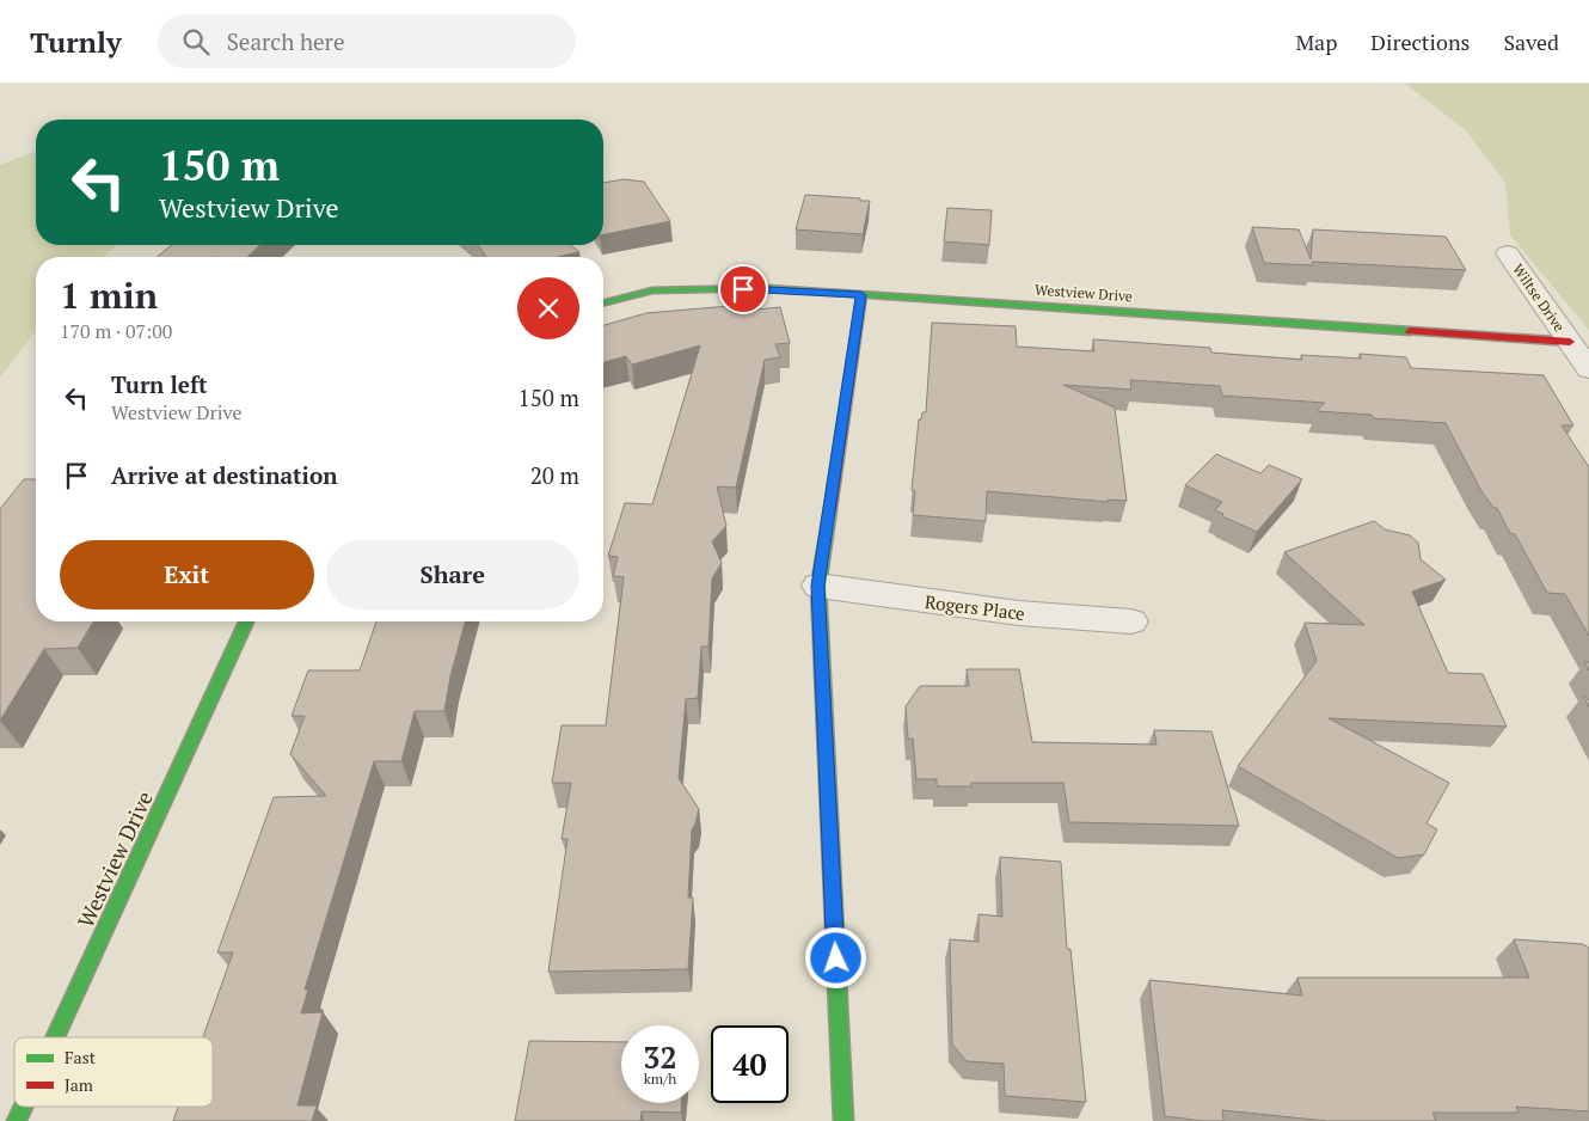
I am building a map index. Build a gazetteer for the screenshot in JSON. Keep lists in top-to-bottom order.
{
  "streets": {
    "street": ["Westview Drive", "Wiltse Drive", "Rogers Place"]
  },
  "crossings": [
    ["Westview Drive", "Wiltse Drive"]
  ],
  "legend": ["Fast", "Jam"],
  "page": {
    "header": "Turnly",
    "search": "Search here",
    "nav": ["Map", "Directions", "Saved"],
    "turn": ["150 m", "Westview Drive"],
    "heading": ["1 min", "170 m · 07:00"],
    "list": [
      {
        "name": "Turn left",
        "note": "Westview Drive",
        "value": "150 m"
      },
      {
        "name": "Arrive at destination",
        "value": "20 m"
      }
    ],
    "buttons": ["Exit", "Share"],
    "speed": "32 km/h",
    "limit": "40"
  }
}
